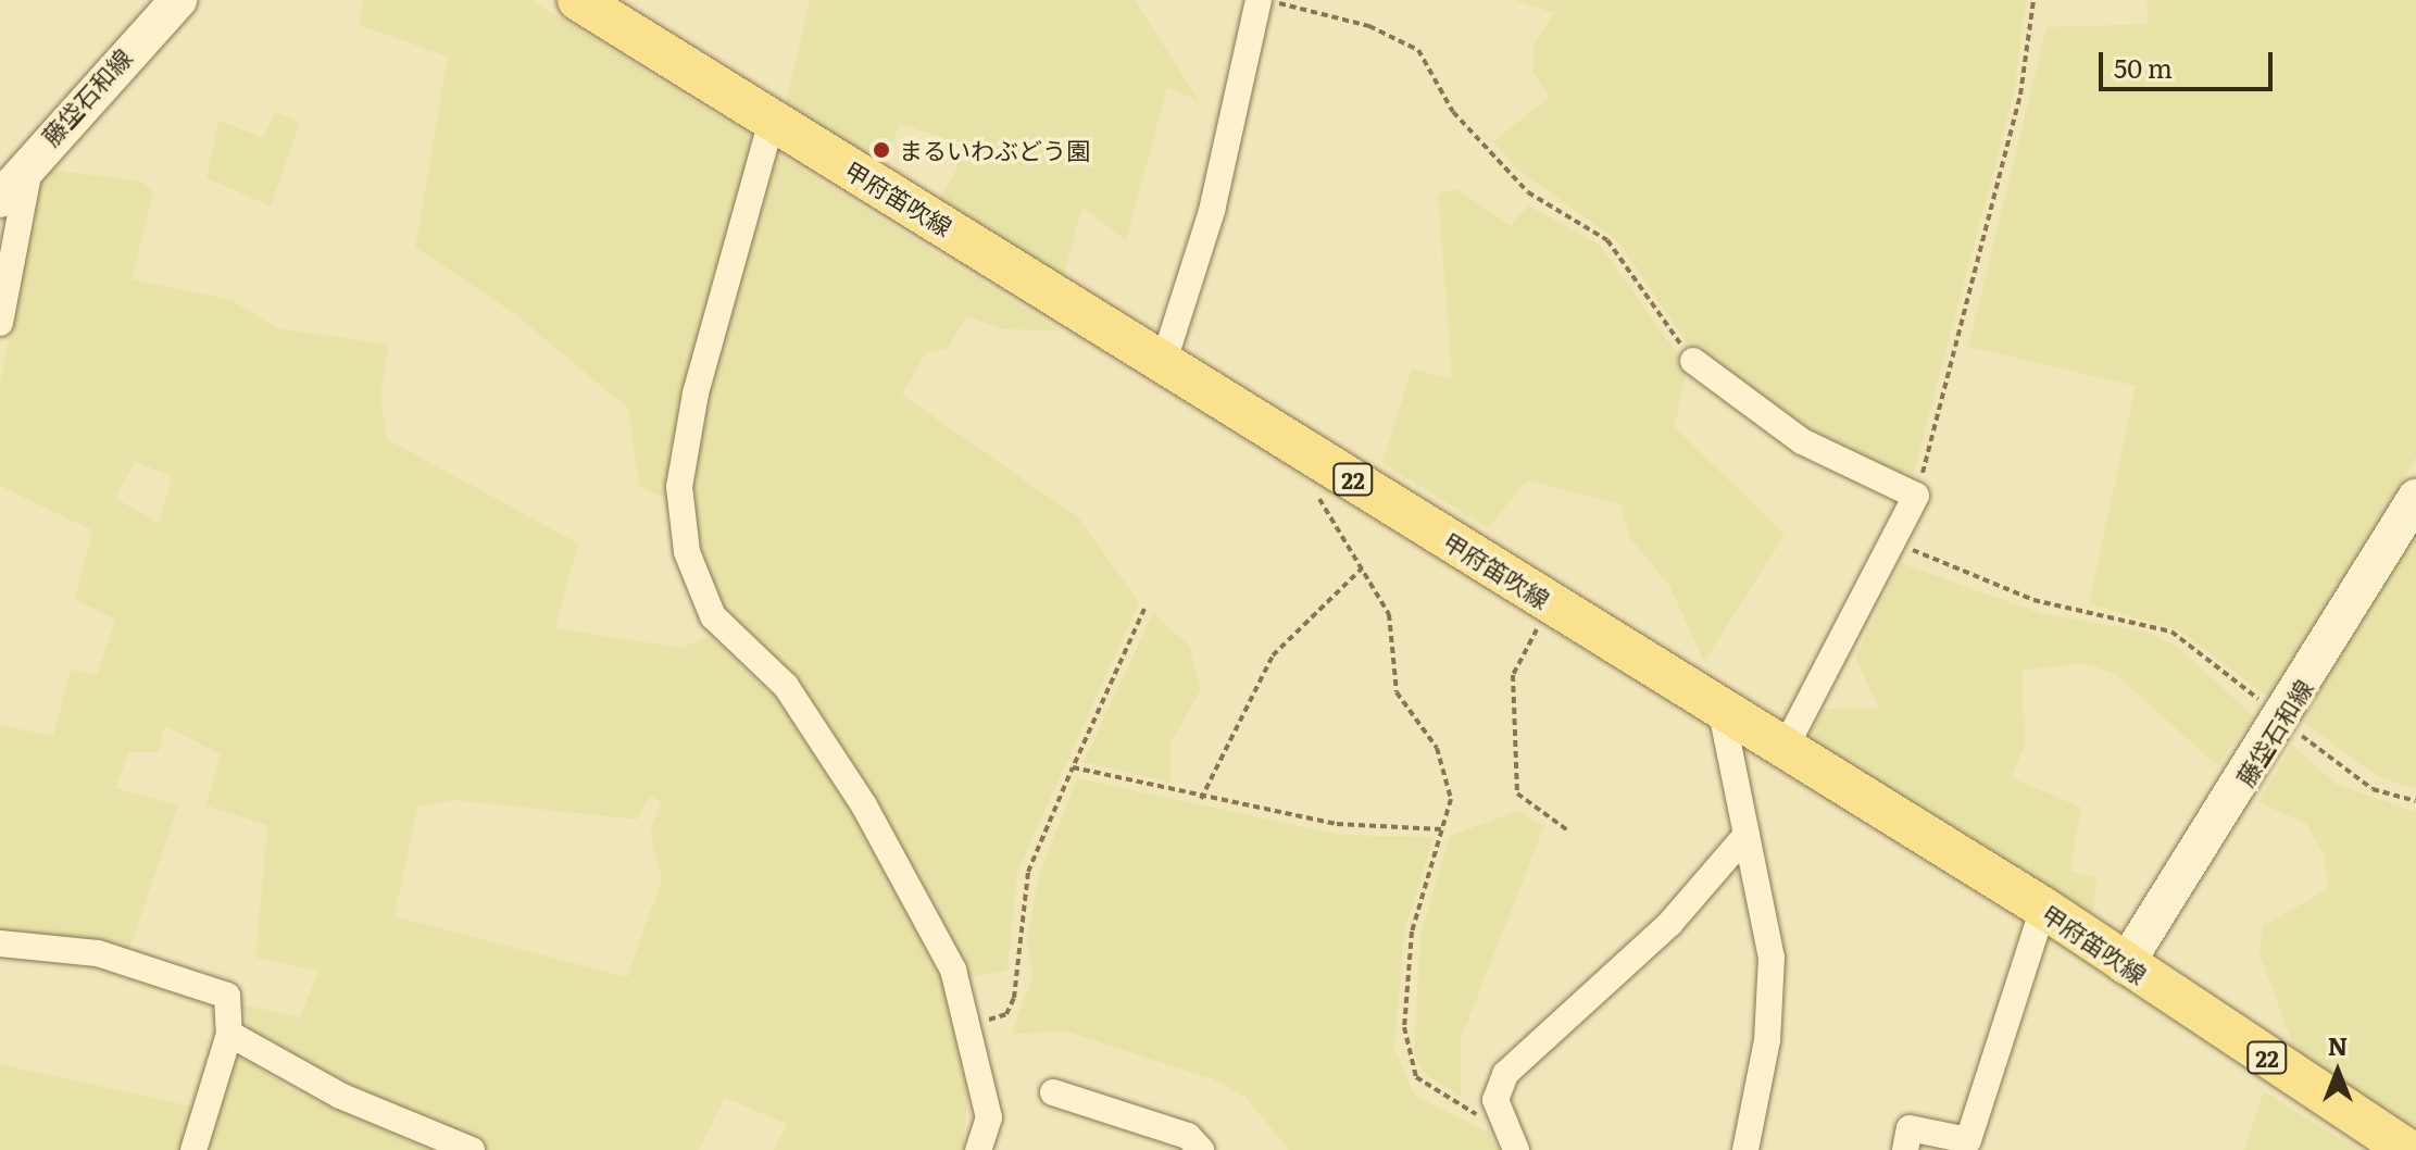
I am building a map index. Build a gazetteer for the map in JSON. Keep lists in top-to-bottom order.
{
  "streets": {
    "main road": ["藤垈石和線", "甲府笛吹線", "22"]
  },
  "crossings": [
    ["藤垈石和線", "甲府笛吹線"]
  ],
  "places": ["まるいわぶどう園"],
  "scale_bar": "50 m",
  "north": "top"
}
